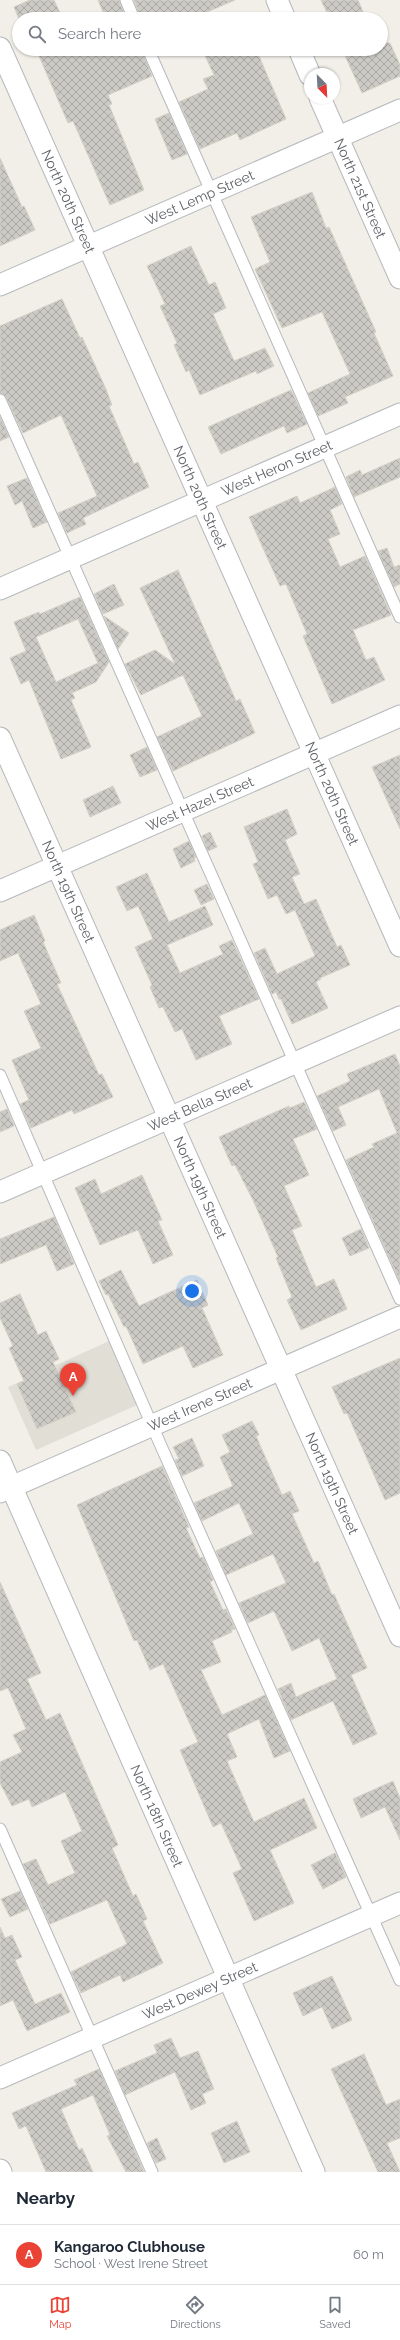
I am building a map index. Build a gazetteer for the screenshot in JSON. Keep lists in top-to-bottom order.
{
  "streets": {
    "street": [
      "North 21st Street",
      "West Lemp Street",
      "North 20th Street",
      "West Heron Street",
      "West Hazel Street",
      "North 19th Street",
      "West Bella Street",
      "West Irene Street",
      "North 18th Street",
      "West Dewey Street"
    ]
  },
  "crossings": [
    ["North 21st Street", "West Lemp Street"],
    ["West Lemp Street", "North 20th Street"],
    ["North 20th Street", "West Heron Street"],
    ["North 20th Street", "West Hazel Street"],
    ["West Hazel Street", "North 19th Street"],
    ["North 19th Street", "West Bella Street"],
    ["North 19th Street", "West Irene Street"],
    ["West Irene Street", "North 18th Street"],
    ["North 18th Street", "West Dewey Street"]
  ],
  "north": "bottom right",
  "page": {
    "search": "Search here",
    "pins": "A",
    "heading": "Nearby",
    "list": [
      {
        "mark": "A",
        "name": "Kangaroo Clubhouse",
        "note": "School · West Irene Street",
        "value": "60 m"
      }
    ],
    "nav": ["Map", "Directions", "Saved"]
  }
}
